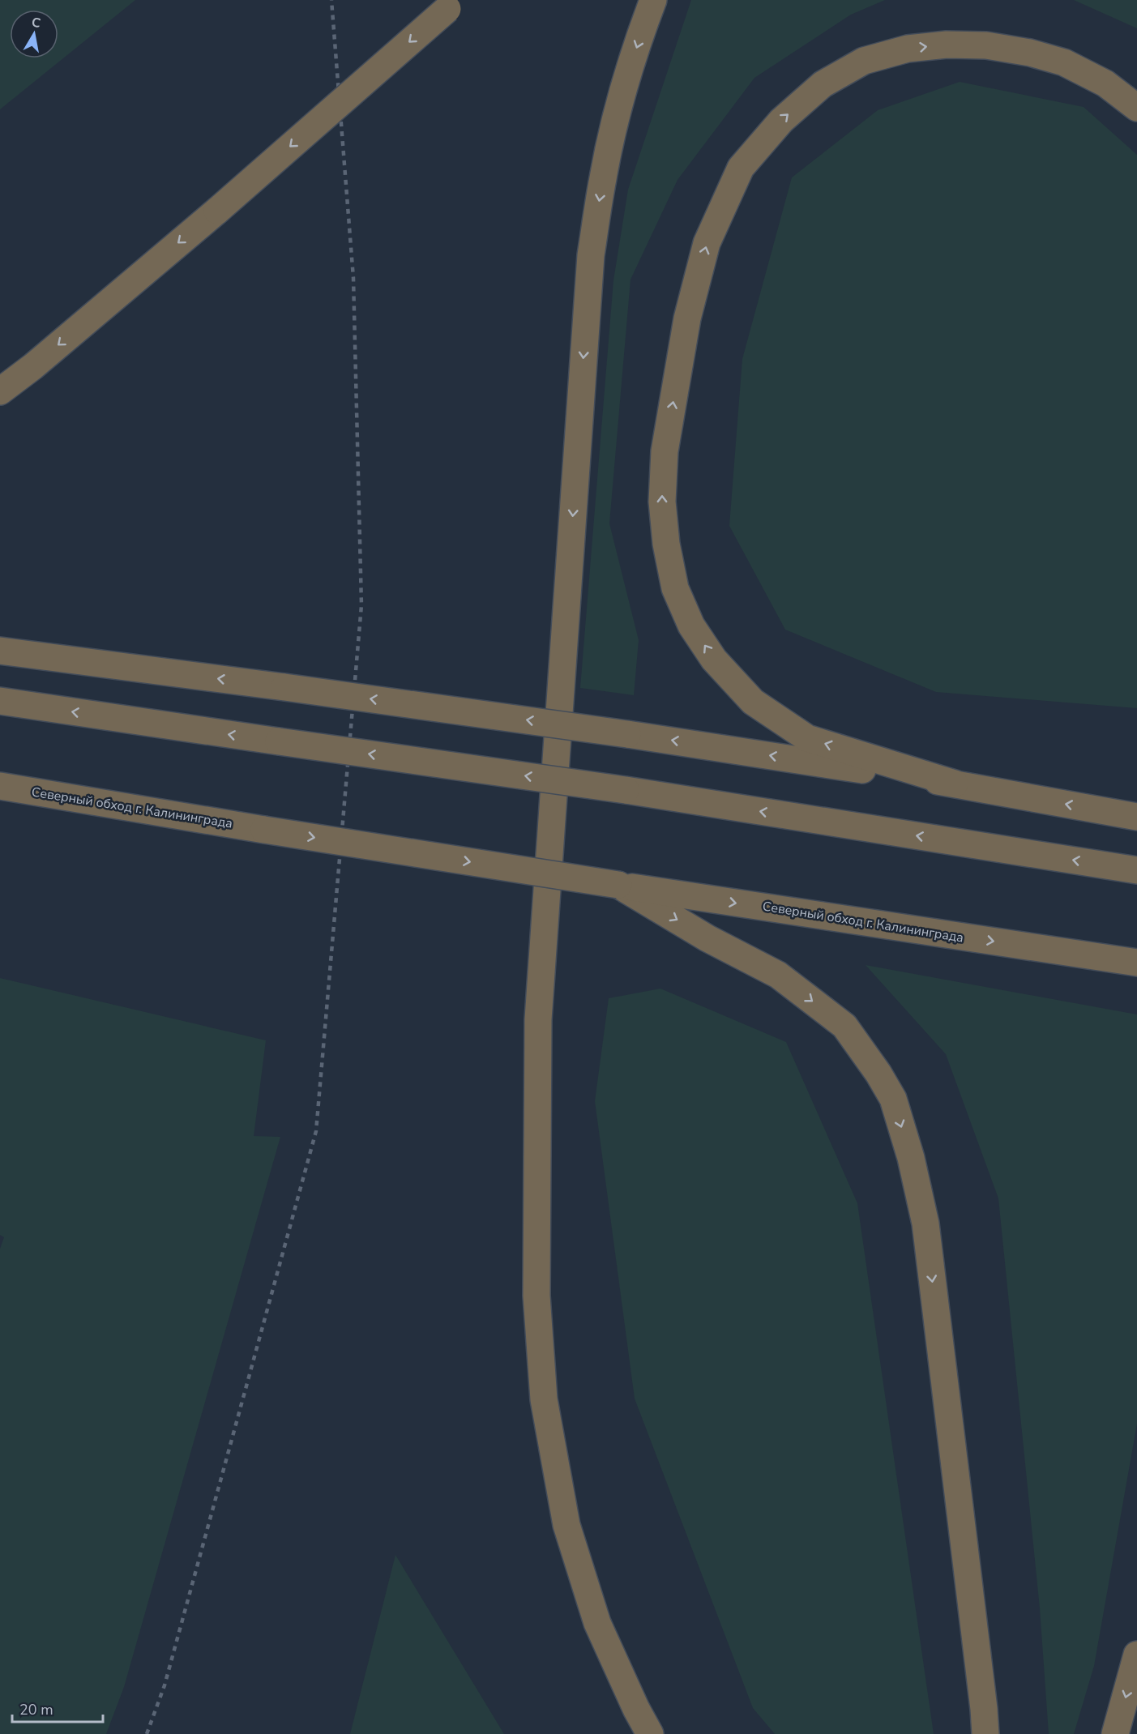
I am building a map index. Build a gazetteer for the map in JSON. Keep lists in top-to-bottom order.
{
  "streets": {
    "highway": ["Северный обход г. Калининграда"]
  },
  "scale_bar": "20 m",
  "north": "top"
}
